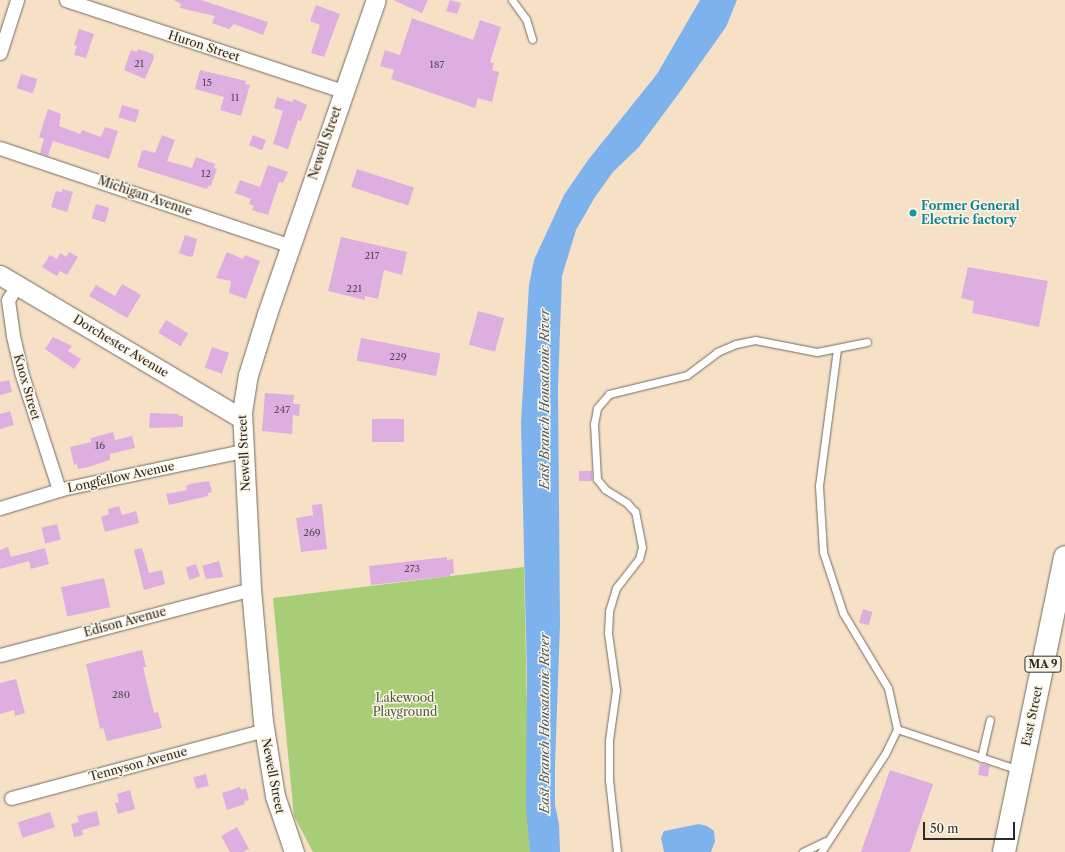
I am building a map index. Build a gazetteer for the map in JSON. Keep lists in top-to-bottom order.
{
  "streets": {
    "highway": ["MA 9", "East Street"],
    "street": [
      "Huron Street",
      "Newell Street",
      "Michigan Avenue",
      "Dorchester Avenue",
      "Knox Street",
      "Longfellow Avenue",
      "Edison Avenue",
      "Tennyson Avenue"
    ]
  },
  "crossings": [
    ["Huron Street", "Newell Street"],
    ["Newell Street", "Michigan Avenue"],
    ["Newell Street", "Dorchester Avenue"],
    ["Newell Street", "Longfellow Avenue"],
    ["Newell Street", "Edison Avenue"],
    ["Newell Street", "Tennyson Avenue"],
    ["Dorchester Avenue", "Knox Street"],
    ["Knox Street", "Longfellow Avenue"]
  ],
  "water": ["East Branch Housatonic River"],
  "parks": ["Lakewood Playground"],
  "places": ["Former General Electric factory"],
  "house_numbers": [
    "21",
    "187",
    "15",
    "11",
    "12",
    "217",
    "221",
    "229",
    "247",
    "16",
    "269",
    "273",
    "280"
  ],
  "scale_bar": "50 m"
}
